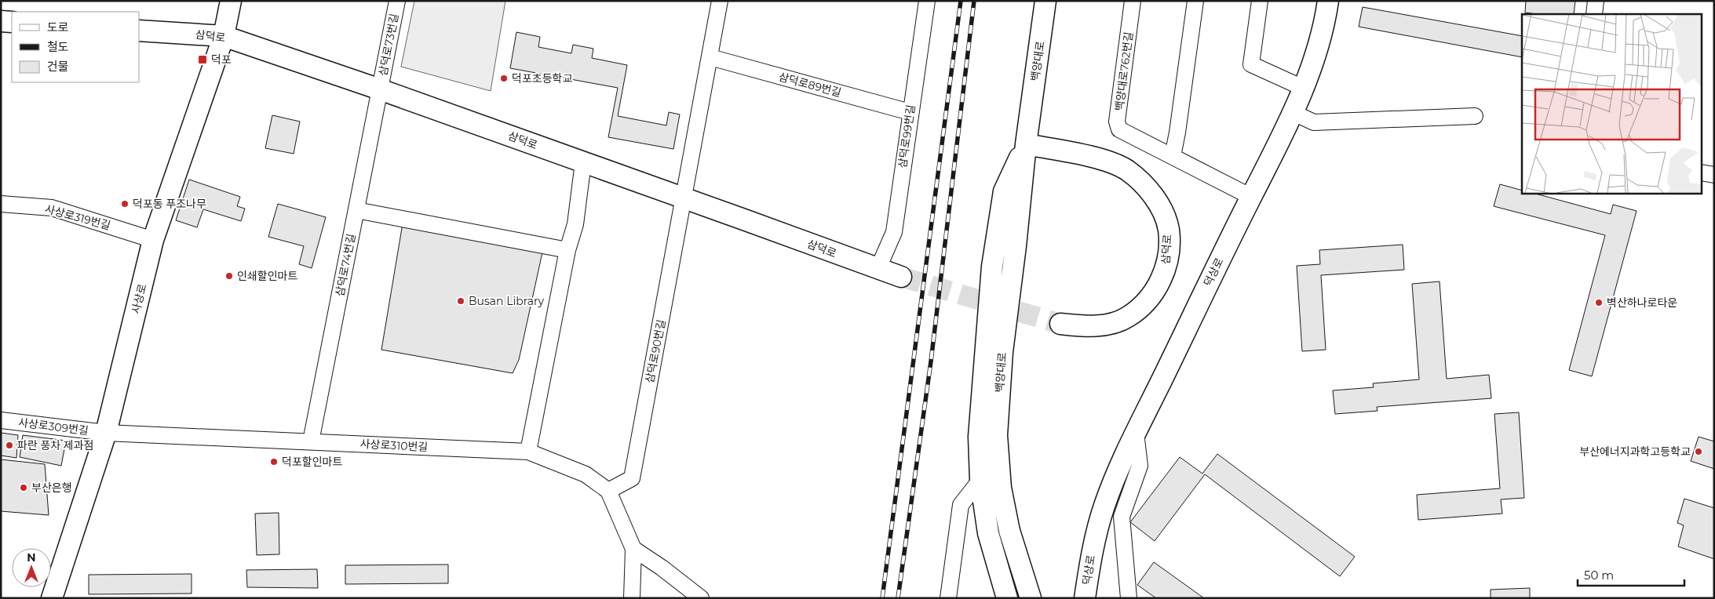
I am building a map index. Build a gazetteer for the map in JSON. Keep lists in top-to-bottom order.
{
  "streets": {
    "main road": [
      "삼덕로",
      "백양대로",
      "덕상로",
      "사상로"
    ],
    "street": [
      "삼덕로73번길",
      "백양대로762번길",
      "삼덕로89번길",
      "삼덕로99번길",
      "사상로319번길",
      "삼덕로74번길",
      "삼덕로90번길",
      "사상로309번길",
      "사상로310번길"
    ]
  },
  "crossings": [
    ["삼덕로", "삼덕로73번길"],
    ["삼덕로", "백양대로"],
    ["삼덕로", "삼덕로99번길"],
    ["삼덕로", "삼덕로74번길"],
    ["삼덕로", "사상로"],
    ["삼덕로", "삼덕로90번길"],
    ["삼덕로73번길", "삼덕로74번길"],
    ["백양대로762번길", "덕상로"],
    ["삼덕로89번길", "삼덕로99번길"],
    ["사상로319번길", "사상로"],
    ["삼덕로74번길", "사상로310번길"],
    ["사상로", "사상로309번길"],
    ["사상로", "사상로310번길"],
    ["삼덕로90번길", "사상로310번길"],
    ["사상로309번길", "사상로310번길"]
  ],
  "places": {
    "transit": ["덕포"],
    "other": [
      "덕포초등학교",
      "덕포동 푸조나무",
      "인쇄할인마트",
      "Busan Library",
      "벽산하나로타운",
      "파란 풍차 제과점",
      "부산에너지과학고등학교",
      "덕포할인마트",
      "부산은행"
    ]
  },
  "legend": ["도로", "철도", "건물"],
  "scale_bar": "50 m",
  "north": "top"
}
